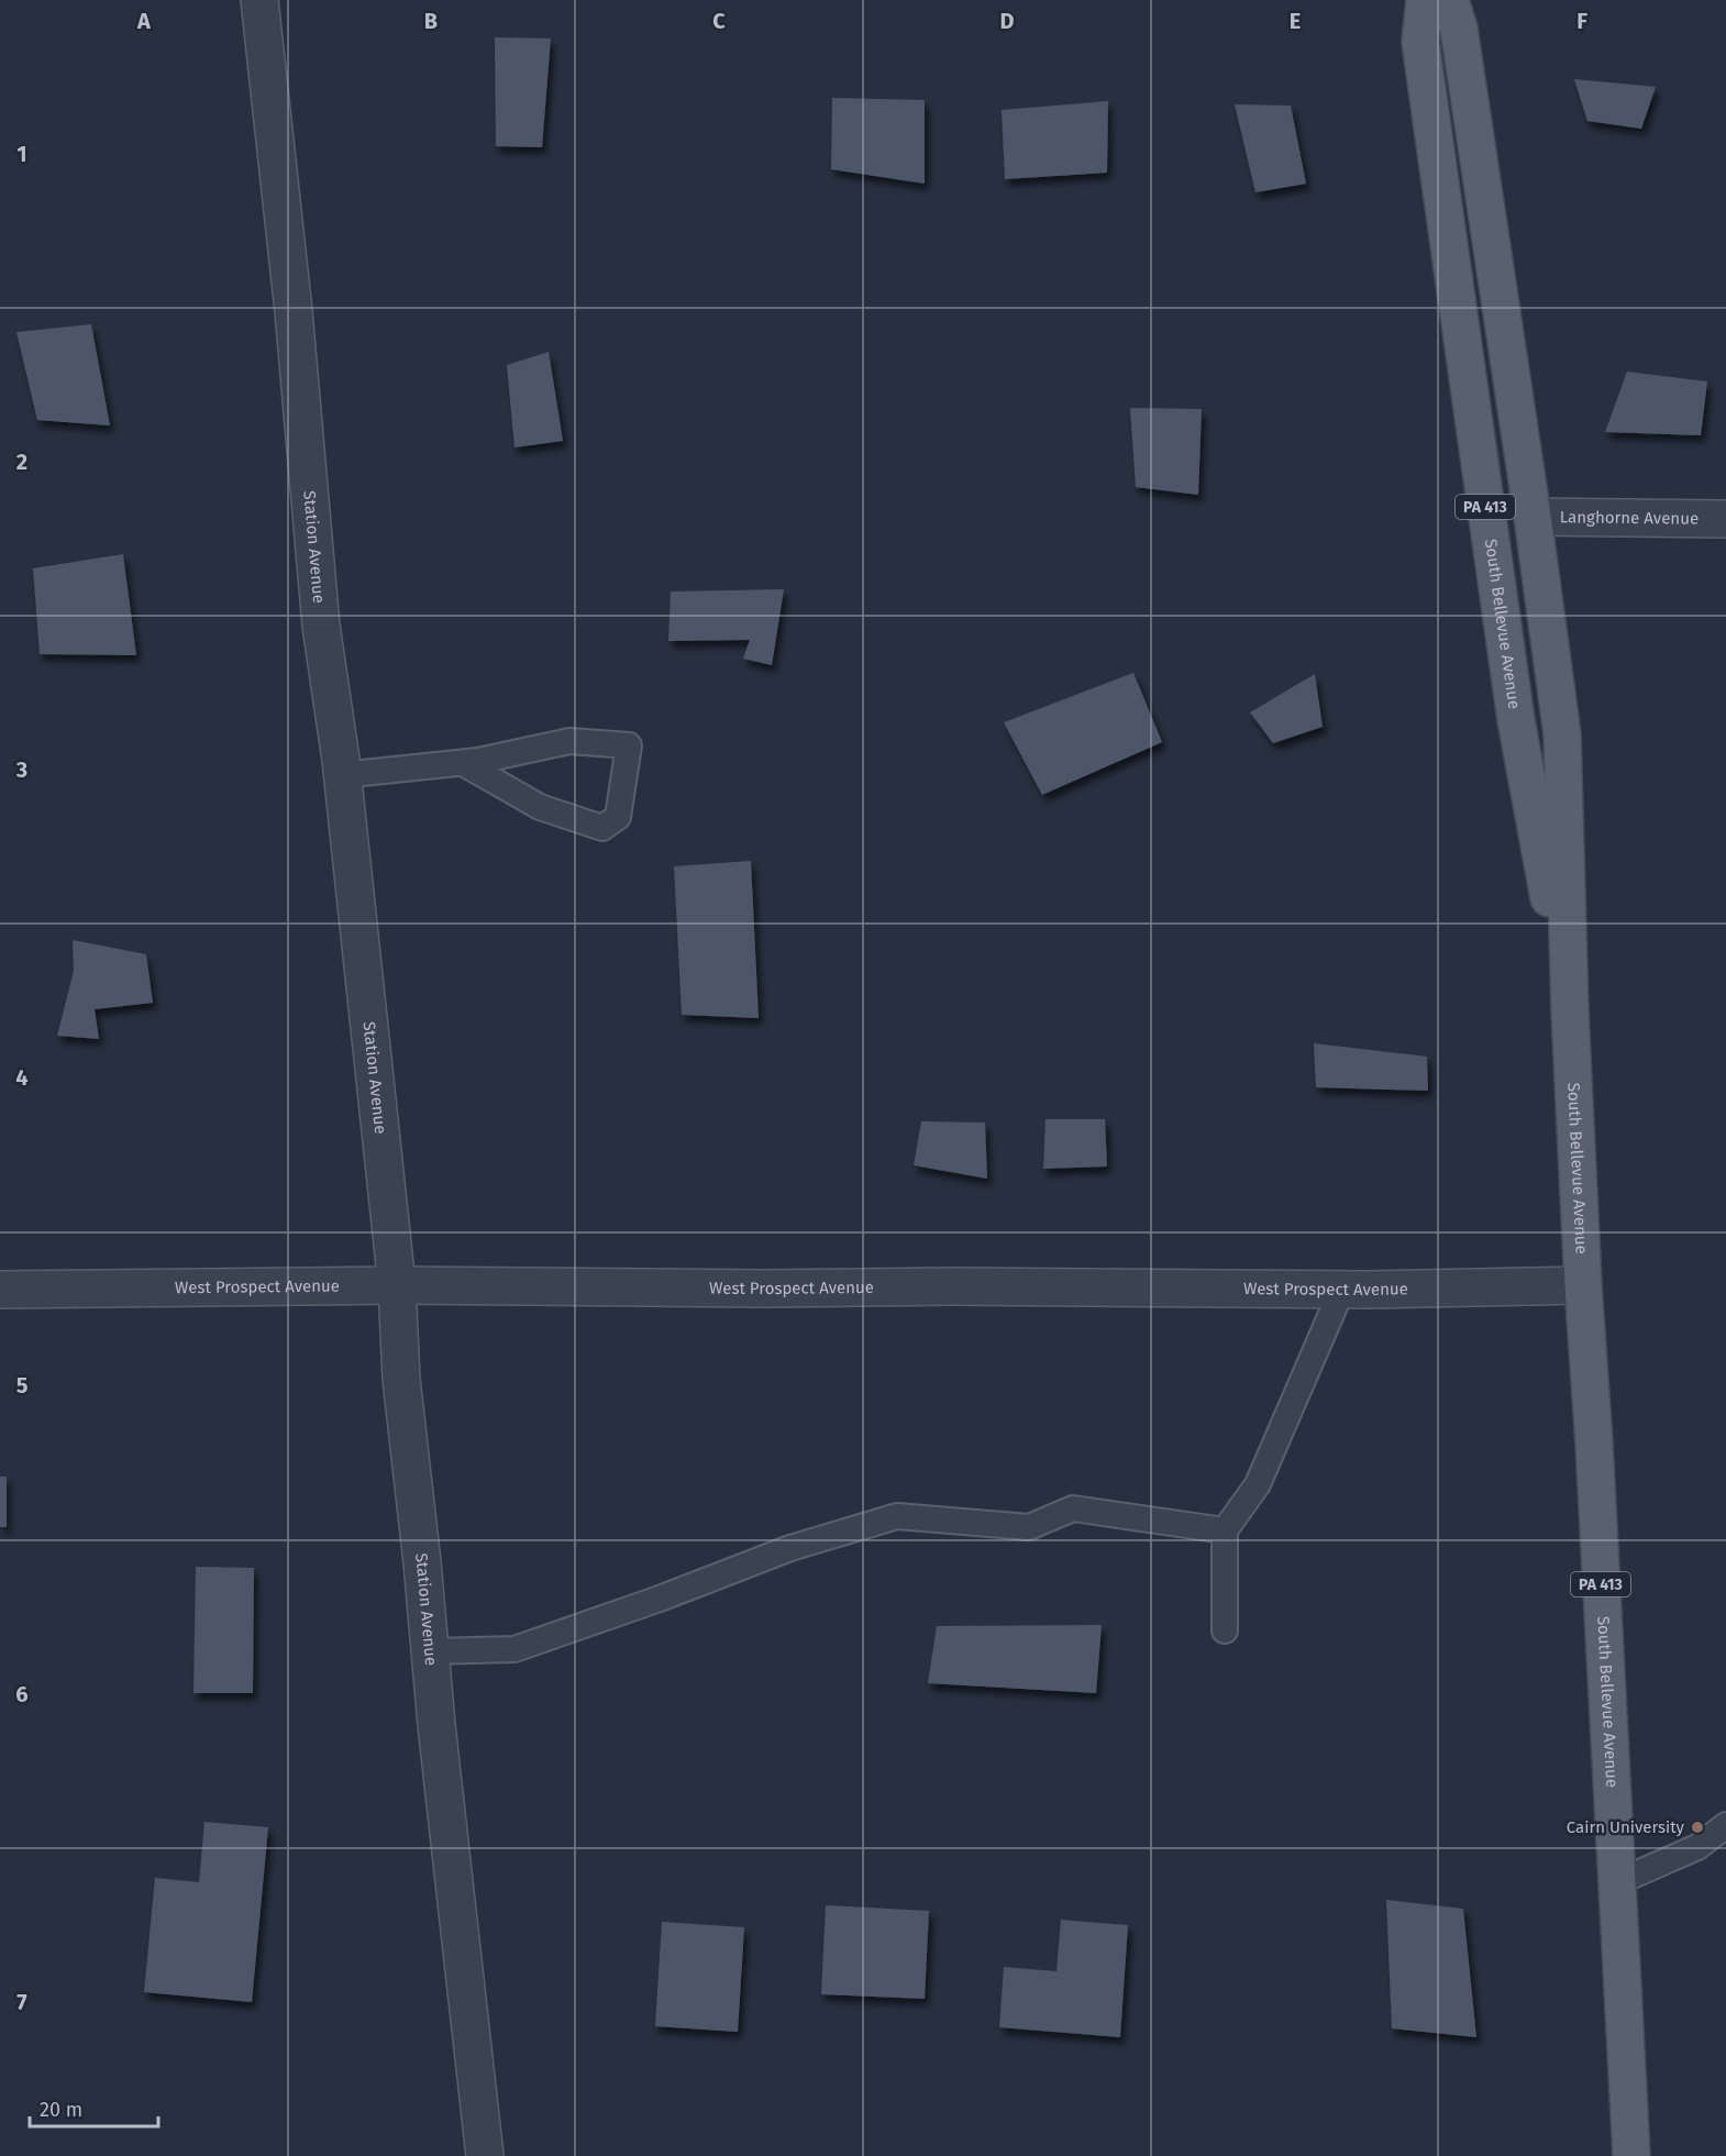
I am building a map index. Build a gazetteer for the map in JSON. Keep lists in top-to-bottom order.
{
  "streets": {
    "main road": ["PA 413", "South Bellevue Avenue"],
    "street": ["Langhorne Avenue", "Station Avenue", "West Prospect Avenue"]
  },
  "crossings": [
    ["Langhorne Avenue", "South Bellevue Avenue"],
    ["Station Avenue", "West Prospect Avenue"],
    ["South Bellevue Avenue", "West Prospect Avenue"]
  ],
  "places": ["Cairn University"],
  "scale_bar": "20 m",
  "grid": {
    "columns": [
      "A",
      "B",
      "C",
      "D",
      "E",
      "F"
    ],
    "rows": [
      "1",
      "2",
      "3",
      "4",
      "5",
      "6",
      "7"
    ]
  }
}
